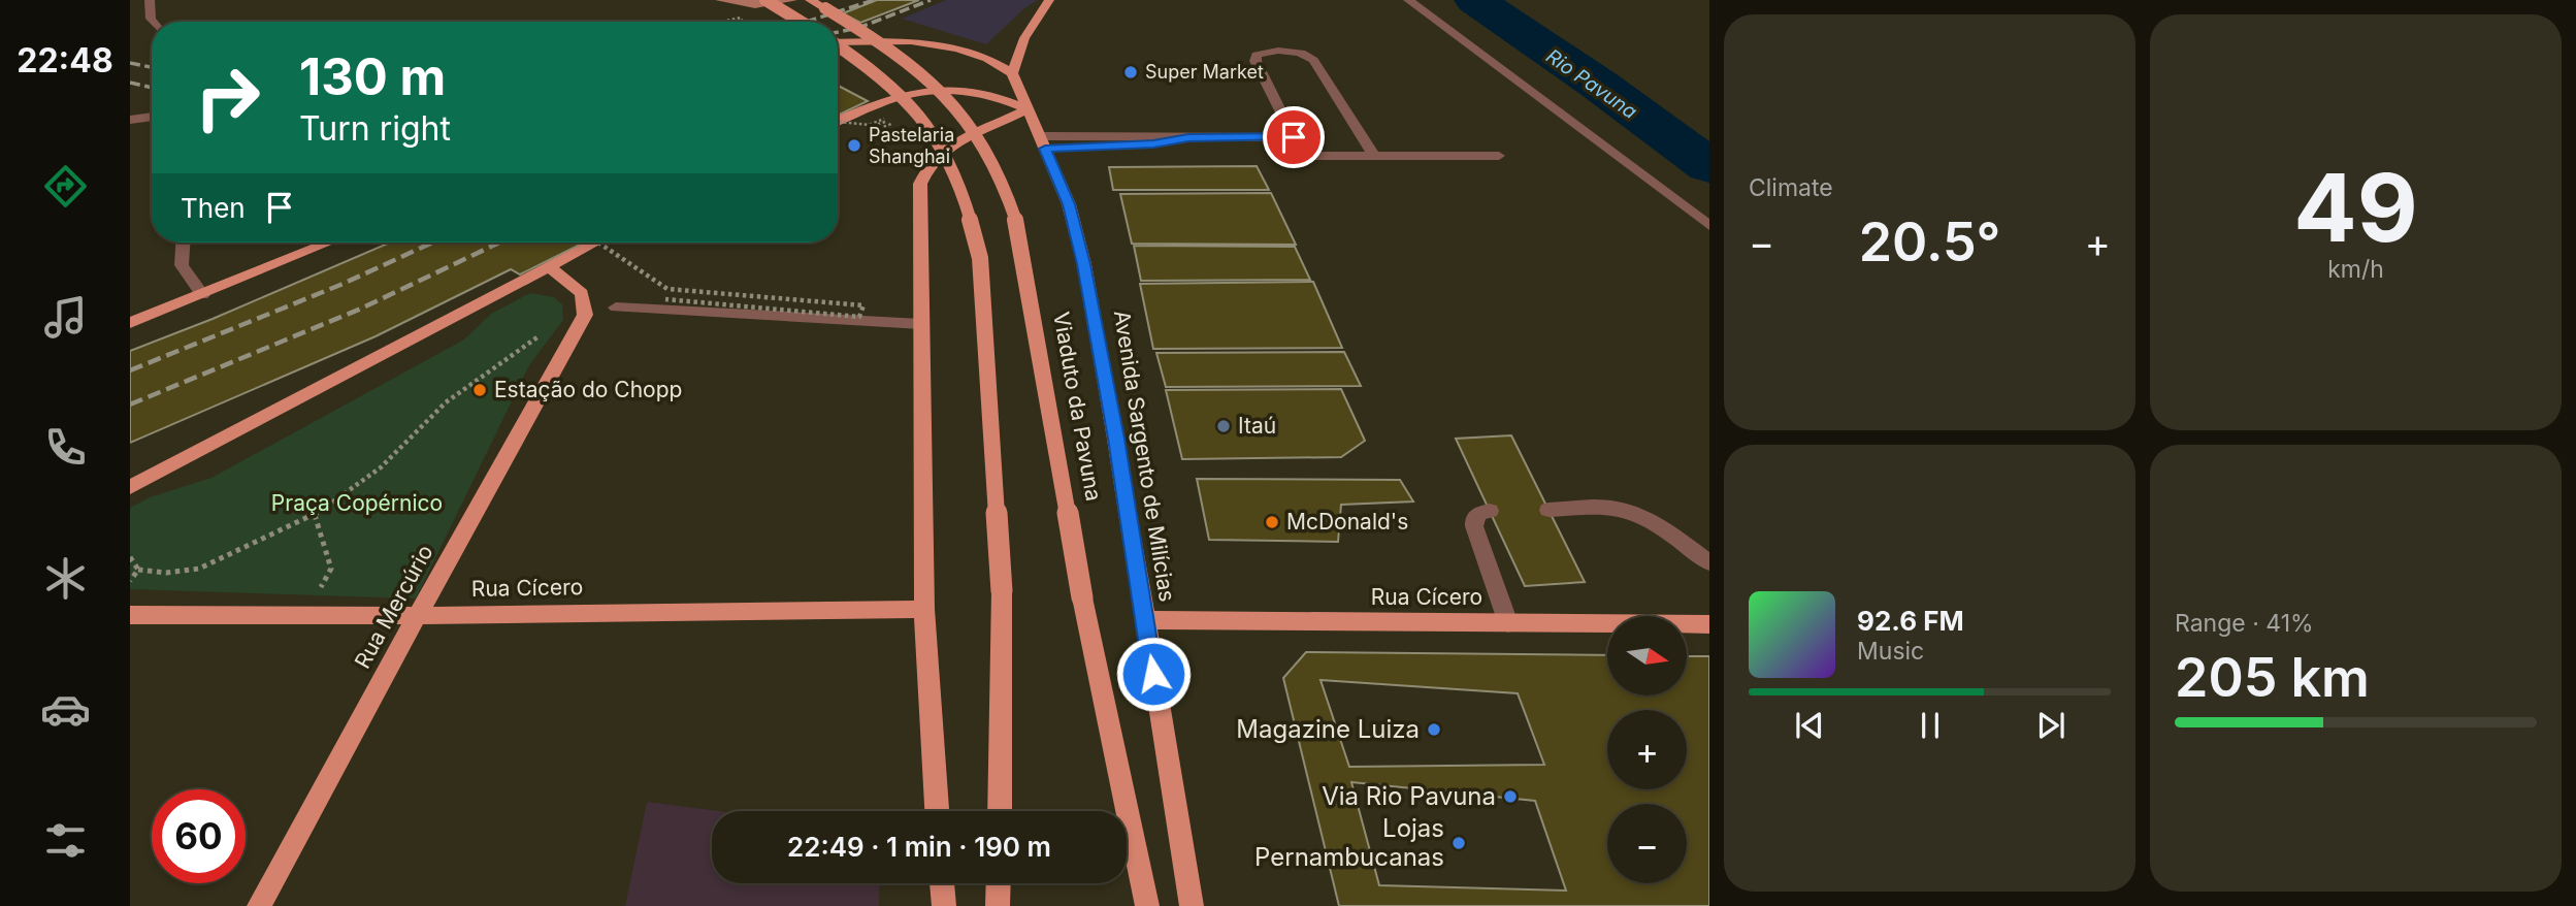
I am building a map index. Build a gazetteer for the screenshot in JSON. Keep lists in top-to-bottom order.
{
  "streets": {
    "main road": [
      "Viaduto da Pavuna",
      "Avenida Sargento de Milícias",
      "Rua Cícero",
      "Rua Mercúrio"
    ]
  },
  "crossings": [
    ["Avenida Sargento de Milícias", "Rua Cícero"],
    ["Rua Cícero", "Rua Mercúrio"]
  ],
  "water": ["Rio Pavuna"],
  "parks": ["Praça Copérnico"],
  "places": [
    "Super Market",
    "Pastelaria Shanghai",
    "Estação do Chopp",
    "Itaú",
    "McDonald's",
    "Magazine Luiza",
    "Via Rio Pavuna",
    "Lojas Pernambucanas"
  ],
  "north": "right",
  "page": {
    "tabs": "22:48",
    "tile": [
      "Climate",
      ["49", "km/h"],
      ["Range · 41%", "205 km"]
    ],
    "turn": ["130 m", "Turn right"],
    "then": "Then",
    "heat": ["−", "20.5°", "+"],
    "song": ["92.6 FM", "Music"],
    "map_buttons": ["+", "−"],
    "limit": "60",
    "trip": "22:49 · 1 min · 190 m"
  }
}
